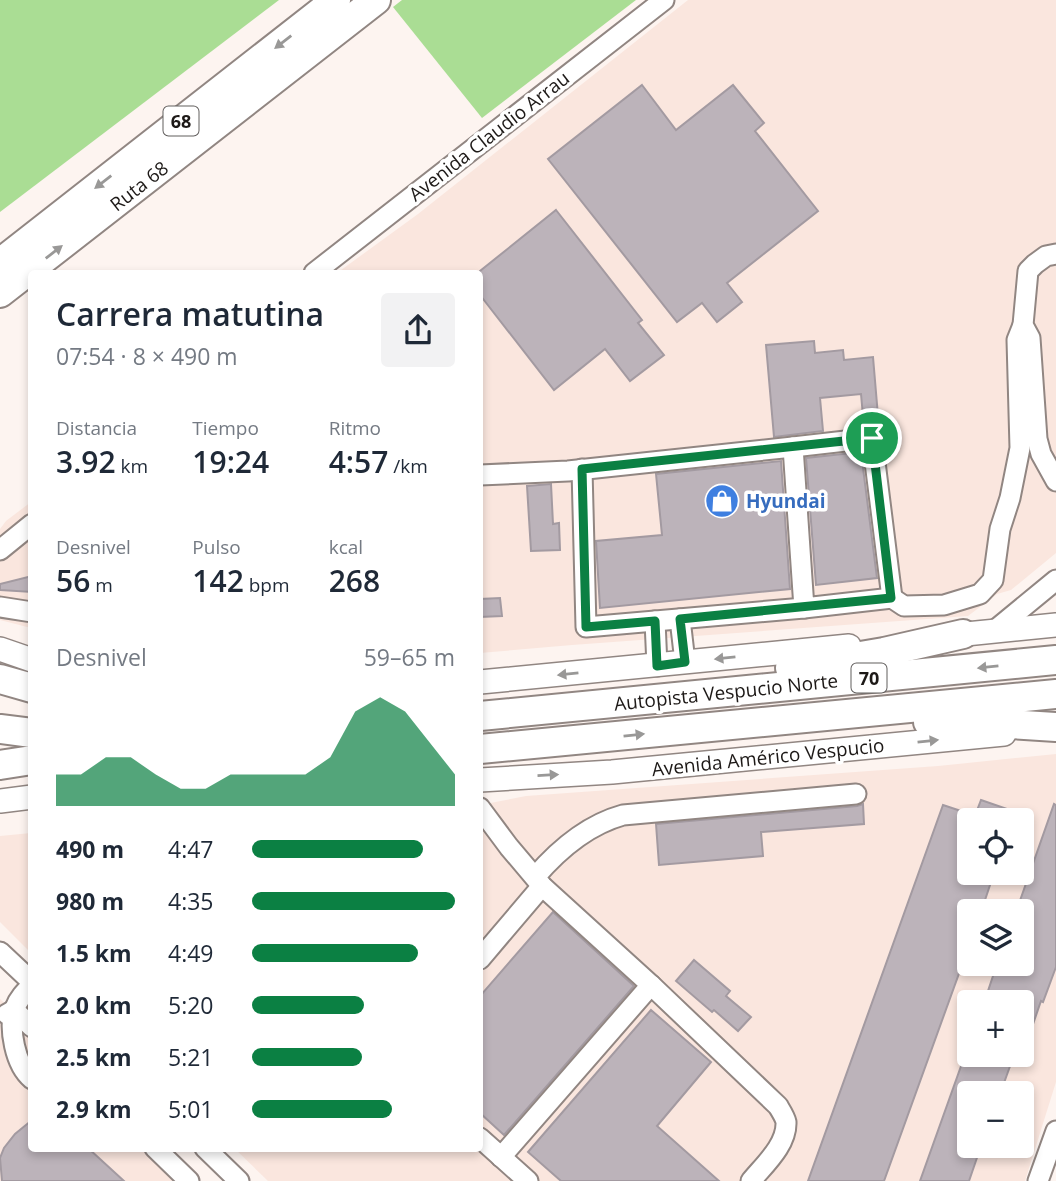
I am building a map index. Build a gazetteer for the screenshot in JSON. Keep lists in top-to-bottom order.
{
  "streets": {
    "highway": [
      "68",
      "Ruta 68",
      "70",
      "Autopista Vespucio Norte"
    ],
    "main road": ["Avenida Américo Vespucio"],
    "street": ["Avenida Claudio Arrau"]
  },
  "places": {
    "shop": ["Hyundai"]
  },
  "page": {
    "heading": ["Carrera matutina", "07:54 · 8 × 490 m"],
    "stats": [
      ["Distancia", "3.92 km"],
      ["Tiempo", "19:24"],
      ["Ritmo", "4:57 /km"],
      ["Desnivel", "56 m"],
      ["Pulso", "142 bpm"],
      ["kcal", "268"]
    ],
    "chart": ["Desnivel", "59–65 m"],
    "map_buttons": ["+", "−"],
    "list": [
      {
        "name": "490 m",
        "note": "4:47"
      },
      {
        "name": "980 m",
        "note": "4:35"
      },
      {
        "name": "1.5 km",
        "note": "4:49"
      },
      {
        "name": "2.0 km",
        "note": "5:20"
      },
      {
        "name": "2.5 km",
        "note": "5:21"
      },
      {
        "name": "2.9 km",
        "note": "5:01"
      }
    ]
  }
}
